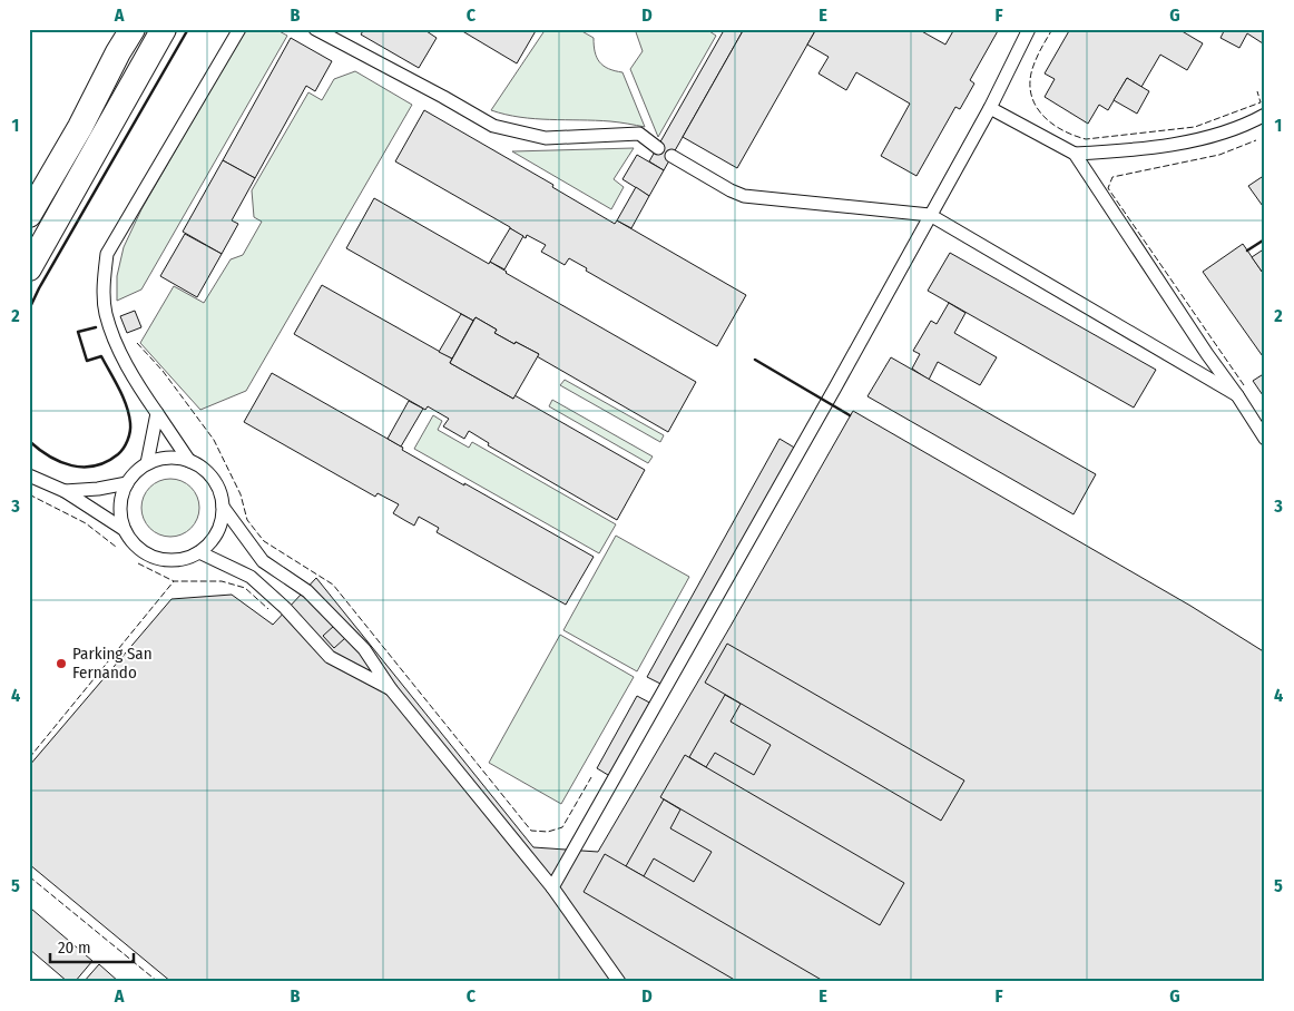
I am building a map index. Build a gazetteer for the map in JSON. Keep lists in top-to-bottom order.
{
  "places": ["Parking San Fernando"],
  "scale_bar": "20 m",
  "grid": {
    "columns": [
      "A",
      "B",
      "C",
      "D",
      "E",
      "F",
      "G"
    ],
    "rows": [
      "1",
      "2",
      "3",
      "4",
      "5"
    ]
  }
}
